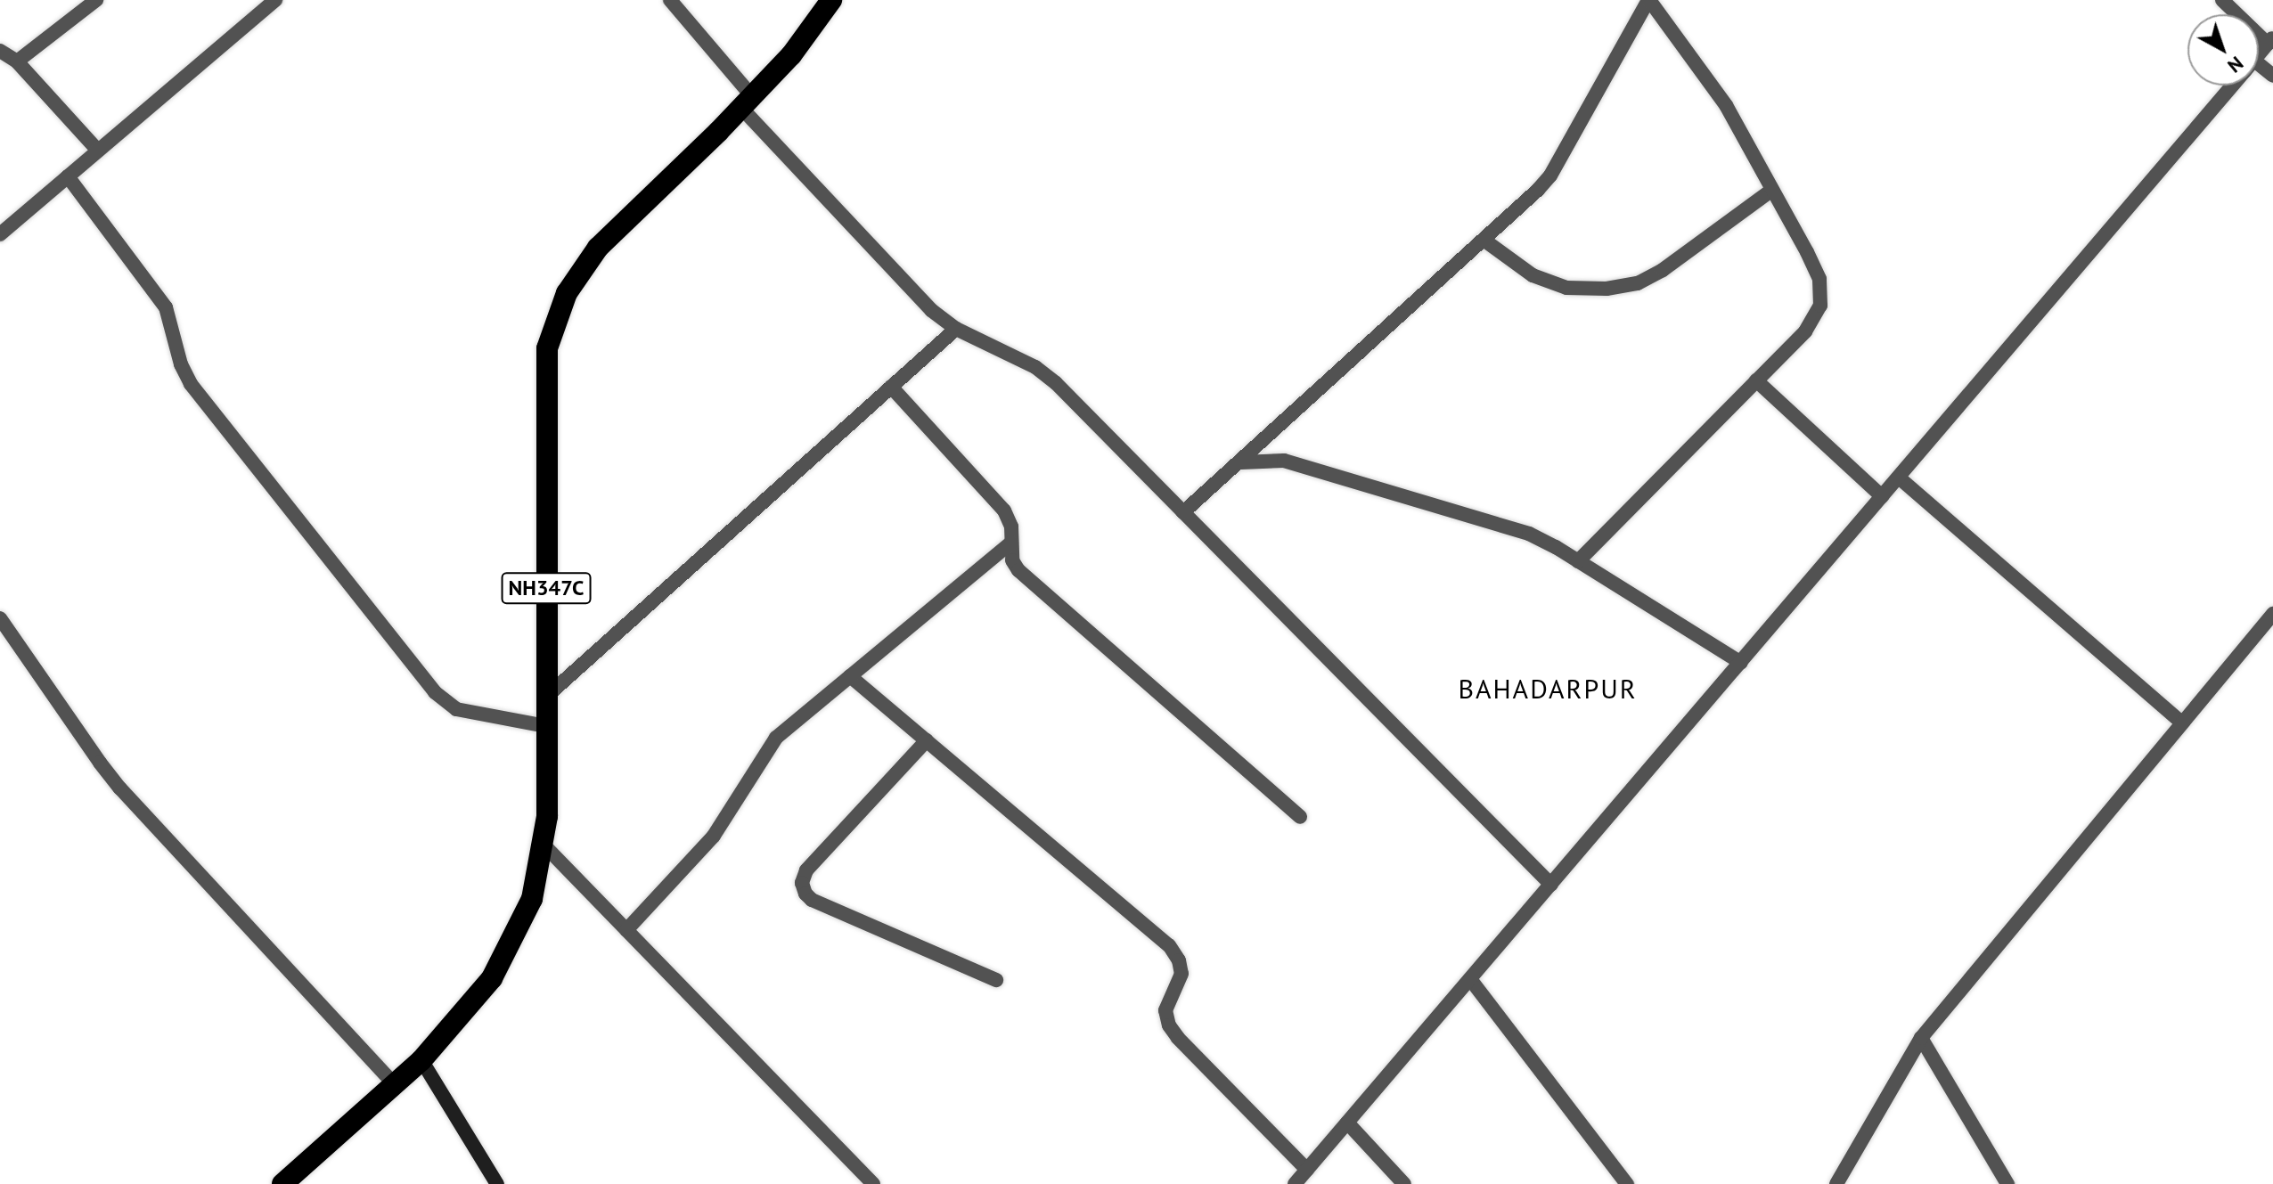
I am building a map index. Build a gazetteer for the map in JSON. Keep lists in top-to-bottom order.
{
  "streets": {
    "highway": ["NH347C"]
  },
  "districts": ["BAHADARPUR"],
  "north": "bottom right"
}
